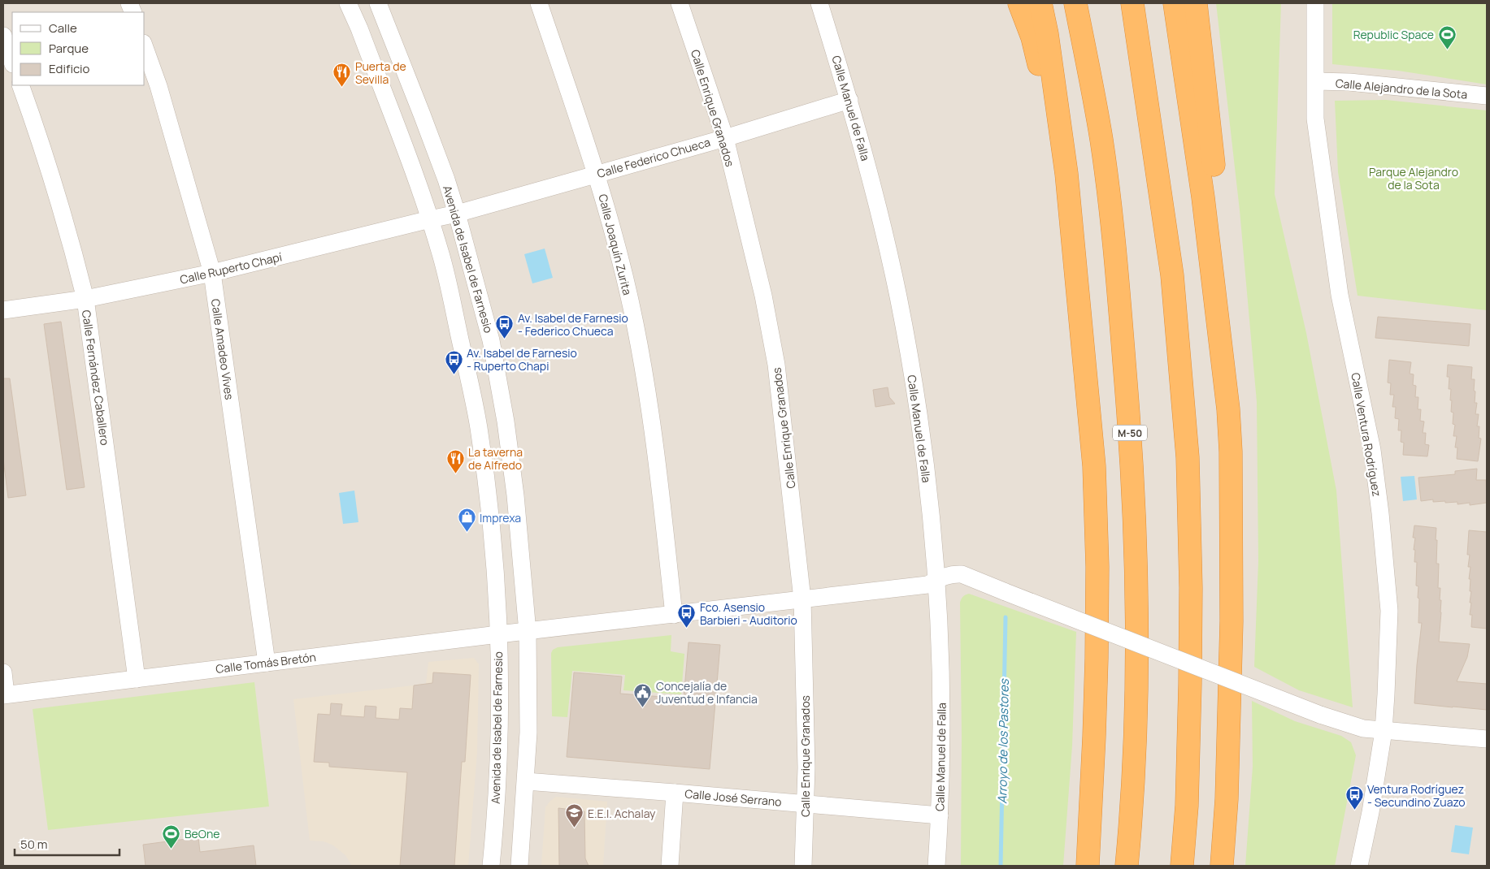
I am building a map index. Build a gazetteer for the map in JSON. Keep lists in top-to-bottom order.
{
  "streets": {
    "highway": ["M-50"],
    "street": [
      "Calle Alejandro de la Sota",
      "Calle Enrique Granados",
      "Calle Manuel de Falla",
      "Calle Federico Chueca",
      "Calle Joaquín Zurita",
      "Avenida de Isabel de Farnesio",
      "Calle Ruperto Chapí",
      "Calle Amadeo Vives",
      "Calle Fernández Caballero",
      "Calle Ventura Rodríguez",
      "Calle Tomás Bretón",
      "Calle José Serrano"
    ]
  },
  "crossings": [
    ["Calle Alejandro de la Sota", "Calle Ventura Rodríguez"],
    ["Calle Enrique Granados", "Calle Federico Chueca"],
    ["Calle Enrique Granados", "Calle Tomás Bretón"],
    ["Calle Enrique Granados", "Calle José Serrano"],
    ["Calle Manuel de Falla", "Calle Federico Chueca"],
    ["Calle Manuel de Falla", "Calle Tomás Bretón"],
    ["Calle Manuel de Falla", "Calle José Serrano"],
    ["Calle Federico Chueca", "Calle Joaquín Zurita"],
    ["Calle Federico Chueca", "Avenida de Isabel de Farnesio"],
    ["Calle Federico Chueca", "Calle Ruperto Chapí"],
    ["Calle Joaquín Zurita", "Calle Tomás Bretón"],
    ["Avenida de Isabel de Farnesio", "Calle Ruperto Chapí"],
    ["Avenida de Isabel de Farnesio", "Calle Tomás Bretón"],
    ["Avenida de Isabel de Farnesio", "Calle José Serrano"],
    ["Calle Ruperto Chapí", "Calle Amadeo Vives"],
    ["Calle Ruperto Chapí", "Calle Fernández Caballero"],
    ["Calle Amadeo Vives", "Calle Tomás Bretón"],
    ["Calle Fernández Caballero", "Calle Tomás Bretón"],
    ["Calle Ventura Rodríguez", "Calle Tomás Bretón"]
  ],
  "water": ["Arroyo de los Pastores"],
  "parks": ["Parque Alejandro de la Sota"],
  "places": {
    "sports": ["Republic Space", "BeOne"],
    "restaurant": ["Puerta de Sevilla", "La taverna de Alfredo"],
    "bus stop": [
      "Av. Isabel de Farnesio - Federico Chueca",
      "Av. Isabel de Farnesio - Ruperto Chapi",
      "Fco. Asensio Barbieri - Auditorio",
      "Ventura Rodríguez - Secundino Zuazo"
    ],
    "shop": ["Imprexa"],
    "public building": ["Concejalía de Juventud e Infancia"],
    "school or university": ["E.E.I. Achalay"]
  },
  "legend": ["Calle", "Parque", "Edificio"],
  "scale_bar": "50 m"
}
